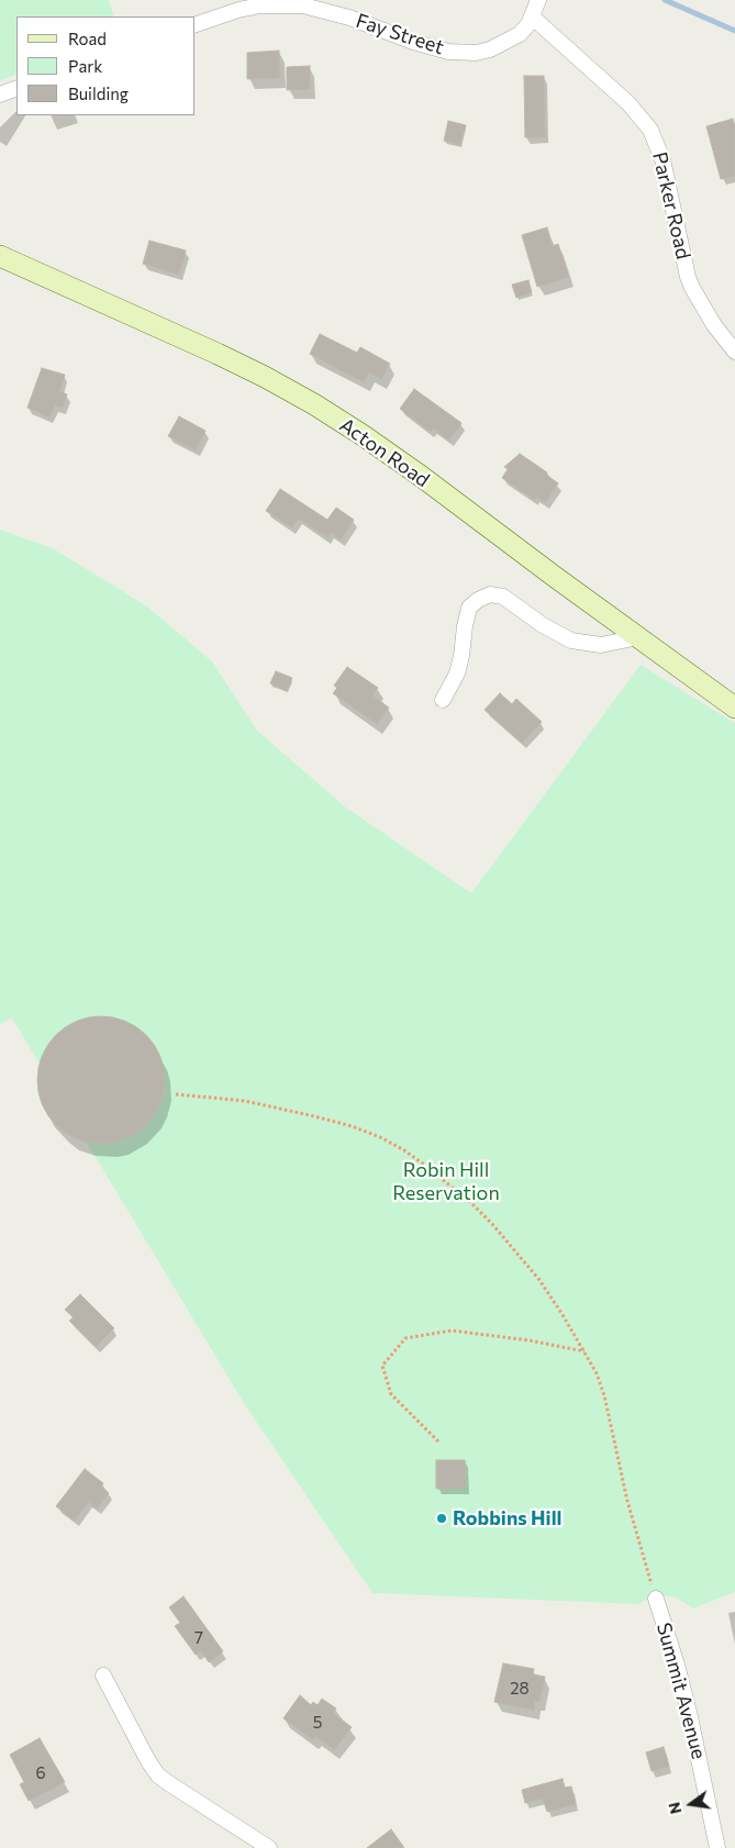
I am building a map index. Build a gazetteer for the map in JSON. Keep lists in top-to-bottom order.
{
  "streets": {
    "main road": ["Acton Road"],
    "street": ["Fay Street", "Parker Road", "Summit Avenue"]
  },
  "crossings": [
    ["Fay Street", "Parker Road"]
  ],
  "parks": ["Robin Hill Reservation"],
  "places": ["Robbins Hill"],
  "house_numbers": [
    "7",
    "28",
    "5",
    "6"
  ],
  "legend": ["Road", "Park", "Building"],
  "north": "left"
}
